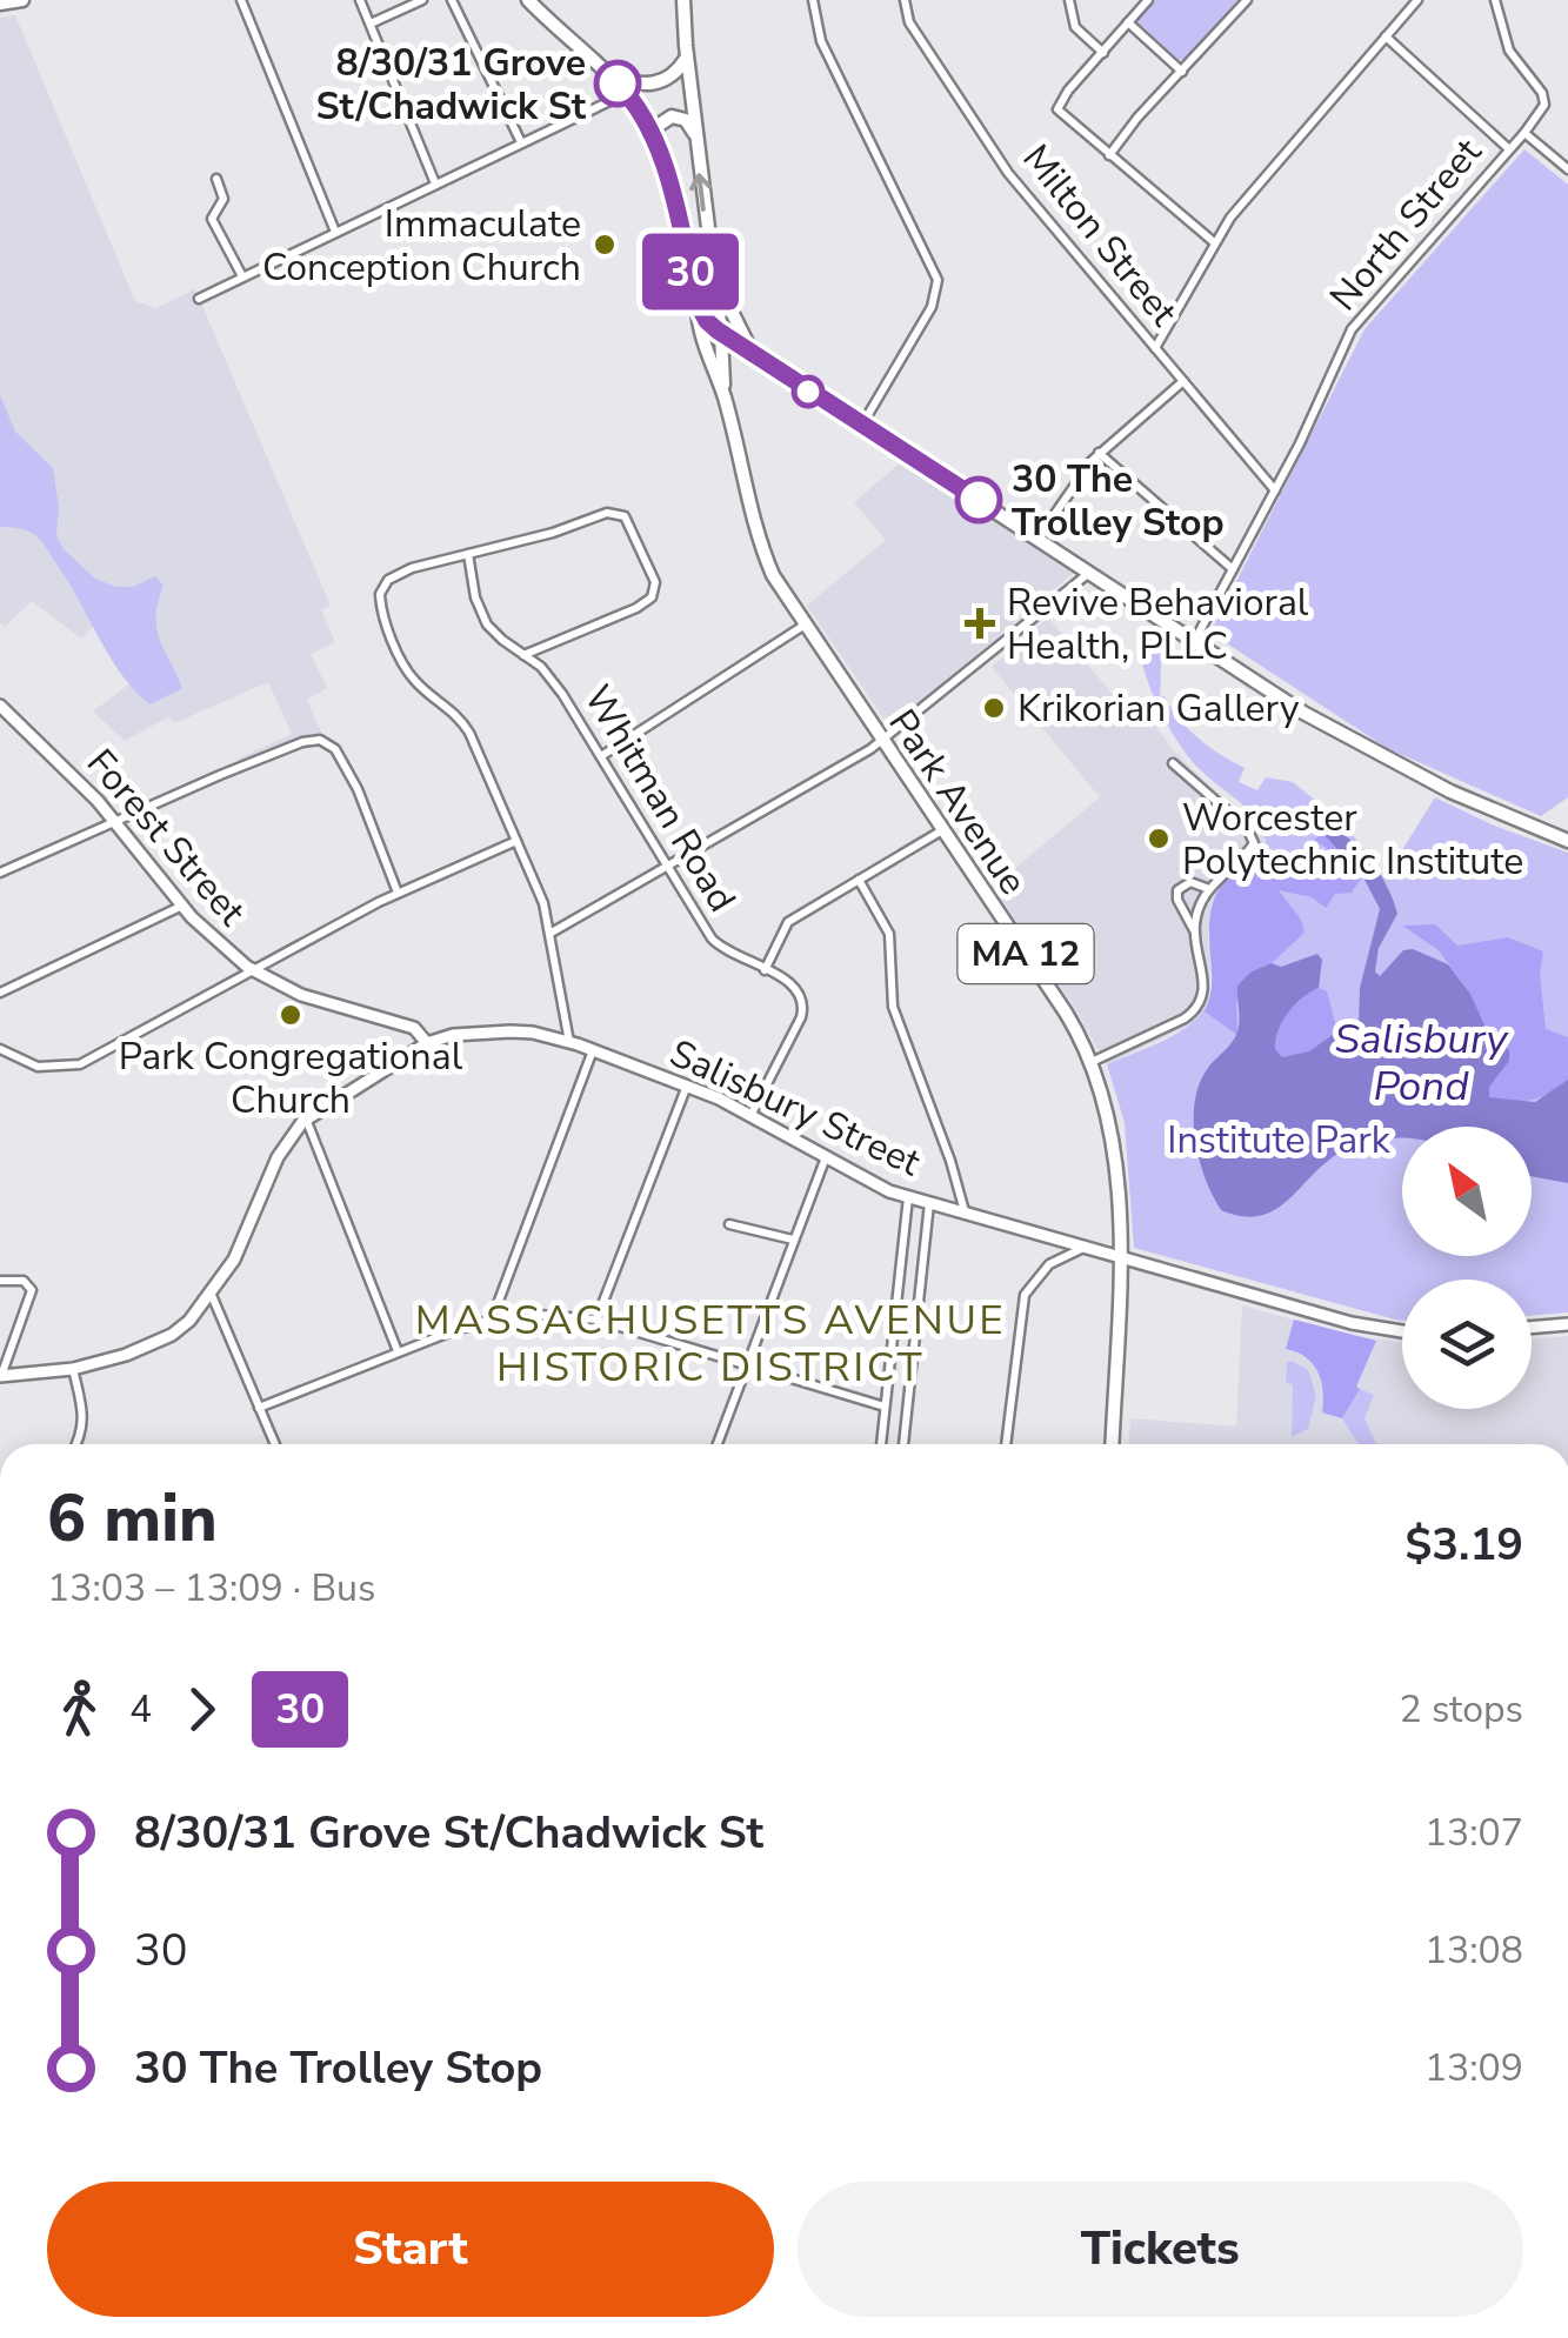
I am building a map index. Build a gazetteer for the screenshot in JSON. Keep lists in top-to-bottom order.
{
  "streets": {
    "main road": [
      "Park Avenue",
      "Forest Street",
      "MA 12",
      "Salisbury Street"
    ],
    "street": ["North Street", "Milton Street", "Whitman Road"]
  },
  "crossings": [
    ["North Street", "Milton Street"],
    ["Whitman Road", "Salisbury Street"],
    ["Park Avenue", "MA 12"],
    ["Park Avenue", "Salisbury Street"],
    ["Forest Street", "Salisbury Street"]
  ],
  "districts": ["MASSACHUSETTS AVENUE HISTORIC DISTRICT"],
  "water": ["Salisbury Pond"],
  "parks": ["Institute Park"],
  "places": {
    "other": [
      "8/30/31 Grove St/Chadwick St",
      "Immaculate Conception Church",
      "30 The Trolley Stop",
      "Krikorian Gallery",
      "Worcester Polytechnic Institute",
      "Park Congregational Church"
    ],
    "health": ["Revive Behavioral Health, PLLC"]
  },
  "lines": ["bus line 30"],
  "north": "top left",
  "page": {
    "on_map": "30",
    "heading": ["6 min", "13:03 – 13:09 · Bus", "$3.19"],
    "legs": ["4", "30", "2 stops"],
    "list": [
      {
        "name": "8/30/31 Grove St/Chadwick St",
        "value": "13:07"
      },
      {
        "name": "30",
        "value": "13:08"
      },
      {
        "name": "30 The Trolley Stop",
        "value": "13:09"
      }
    ],
    "buttons": ["Start", "Tickets"]
  }
}
